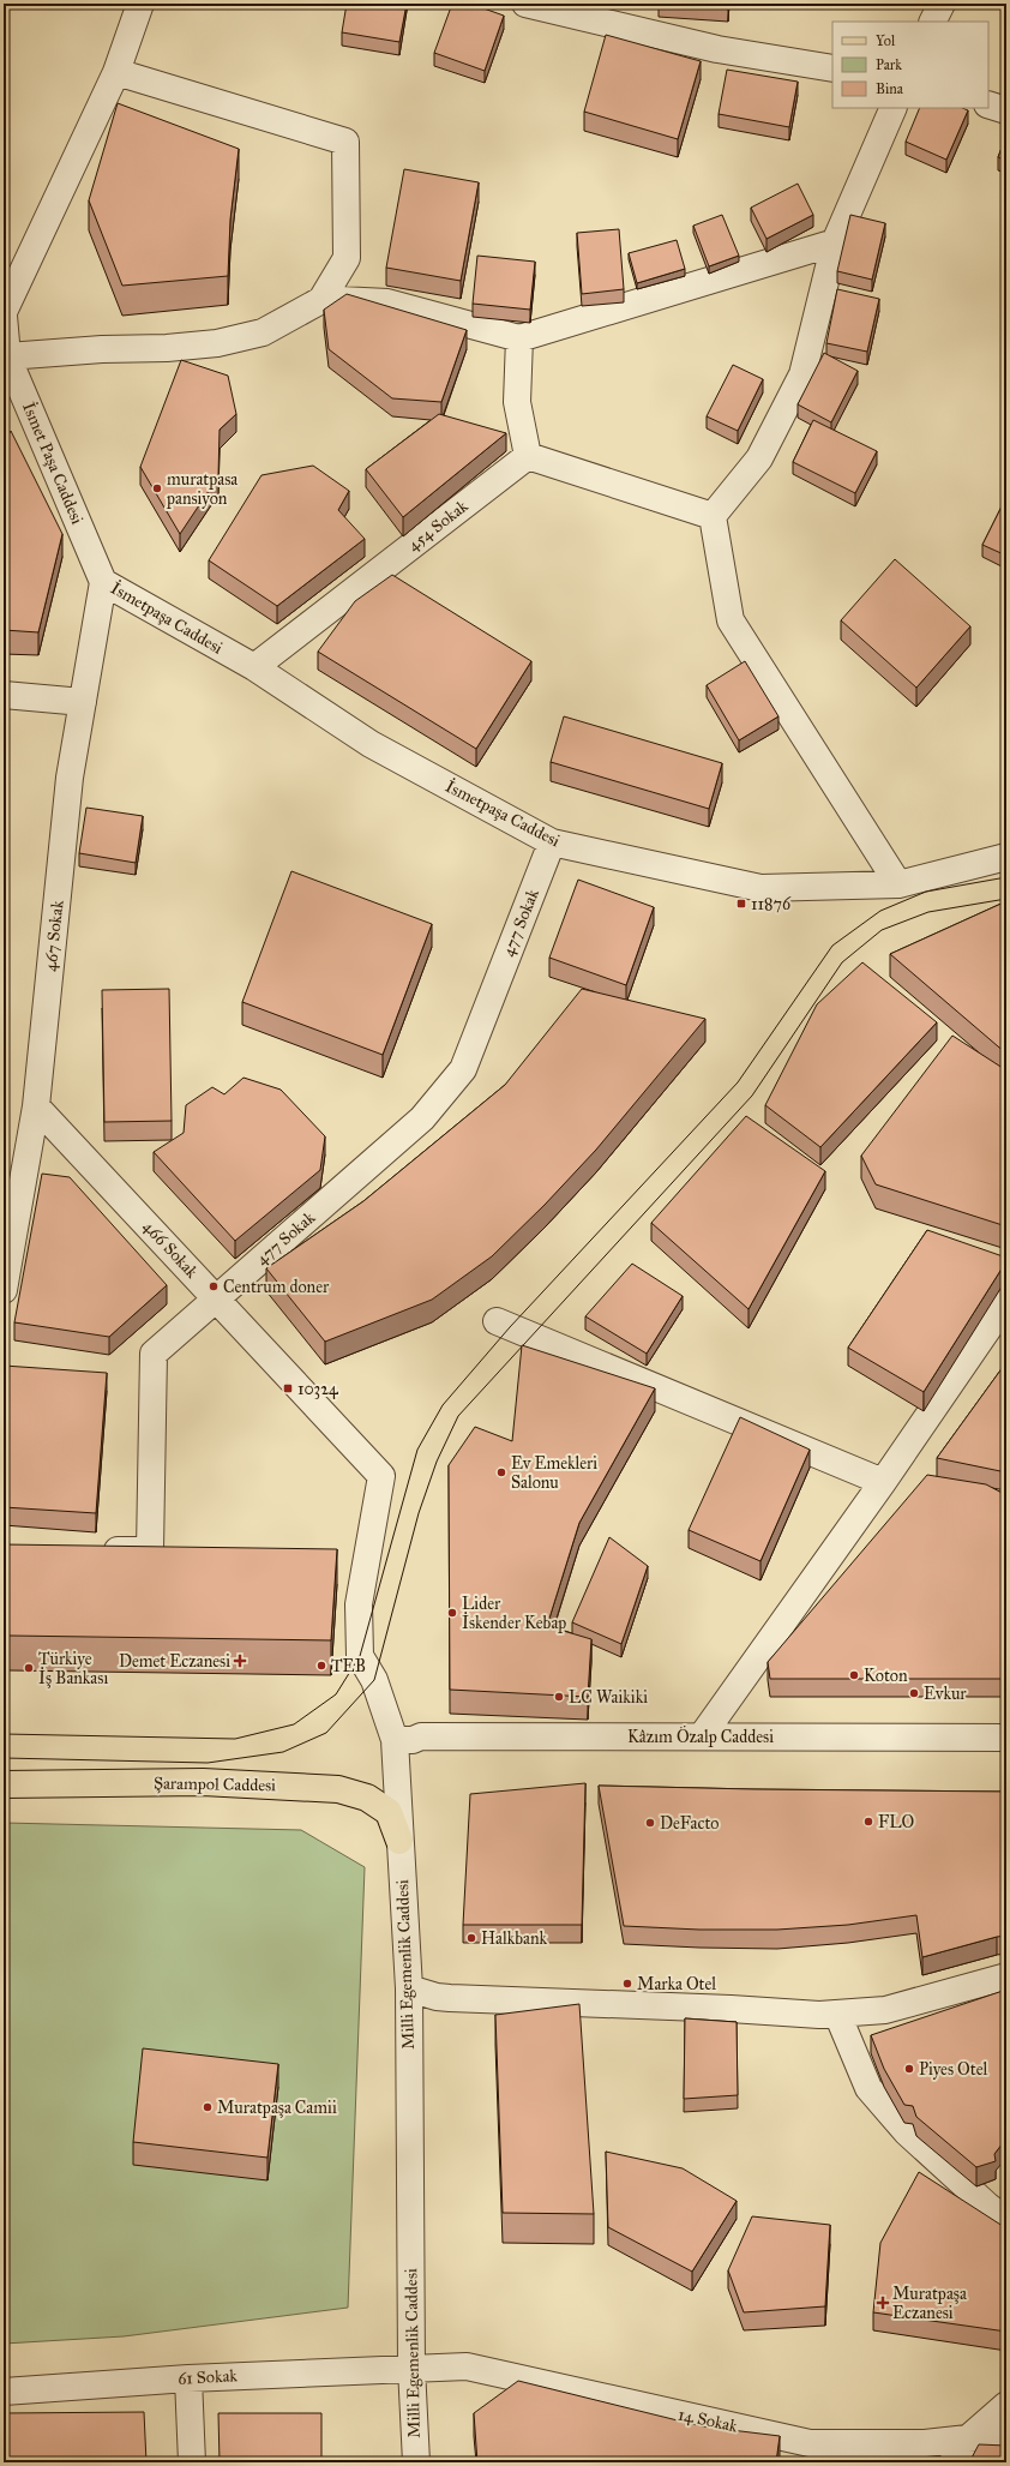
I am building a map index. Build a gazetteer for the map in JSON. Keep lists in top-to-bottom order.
{
  "streets": {
    "main road": ["Şarampol Caddesi"],
    "street": [
      "İsmet Paşa Caddesi",
      "454 Sokak",
      "İsmetpaşa Caddesi",
      "477 Sokak",
      "467 Sokak",
      "466 Sokak",
      "Kâzım Özalp Caddesi",
      "Milli Egemenlik Caddesi",
      "61 Sokak",
      "14 Sokak"
    ]
  },
  "crossings": [
    ["İsmet Paşa Caddesi", "İsmetpaşa Caddesi"],
    ["İsmet Paşa Caddesi", "467 Sokak"],
    ["454 Sokak", "İsmetpaşa Caddesi"],
    ["İsmetpaşa Caddesi", "477 Sokak"],
    ["İsmetpaşa Caddesi", "467 Sokak"],
    ["477 Sokak", "466 Sokak"],
    ["467 Sokak", "466 Sokak"],
    ["466 Sokak", "Milli Egemenlik Caddesi"],
    ["Kâzım Özalp Caddesi", "Milli Egemenlik Caddesi"],
    ["Şarampol Caddesi", "Milli Egemenlik Caddesi"],
    ["Milli Egemenlik Caddesi", "61 Sokak"],
    ["Milli Egemenlik Caddesi", "14 Sokak"],
    ["61 Sokak", "14 Sokak"]
  ],
  "places": {
    "other": [
      "muratpasa pansiyon",
      "Centrum doner",
      "Ev Emekleri Salonu",
      "Lider İskender Kebap",
      "TEB",
      "Türkiye İş Bankası",
      "Koton",
      "Evkur",
      "LC Waikiki",
      "FLO",
      "DeFacto",
      "Halkbank",
      "Marka Otel",
      "Piyes Otel",
      "Muratpaşa Camii"
    ],
    "transit": ["11876", "10324"],
    "health": ["Demet Eczanesi", "Muratpaşa Eczanesi"]
  },
  "legend": ["Yol", "Park", "Bina"]
}
